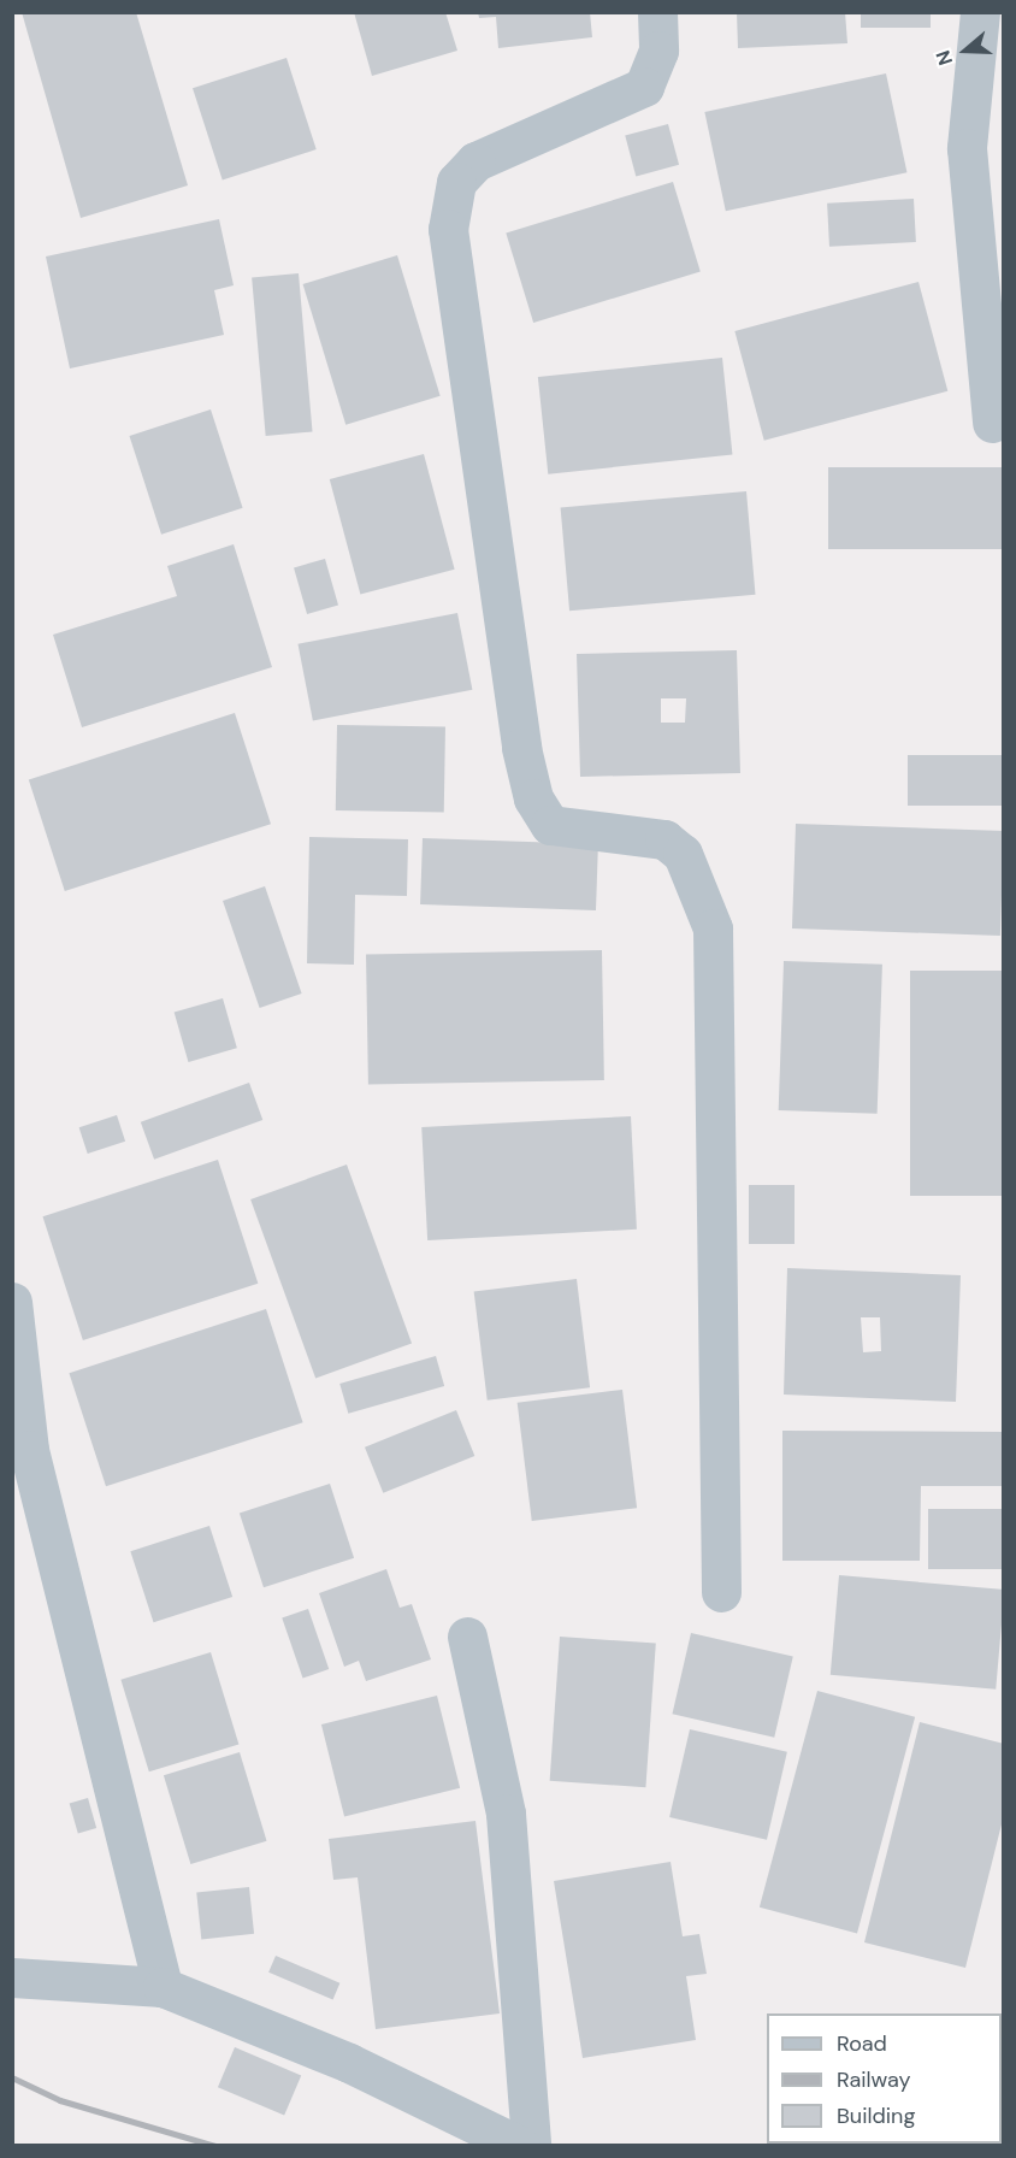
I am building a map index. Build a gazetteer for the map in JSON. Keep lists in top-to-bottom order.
{
  "legend": ["Road", "Railway", "Building"],
  "north": "left"
}
